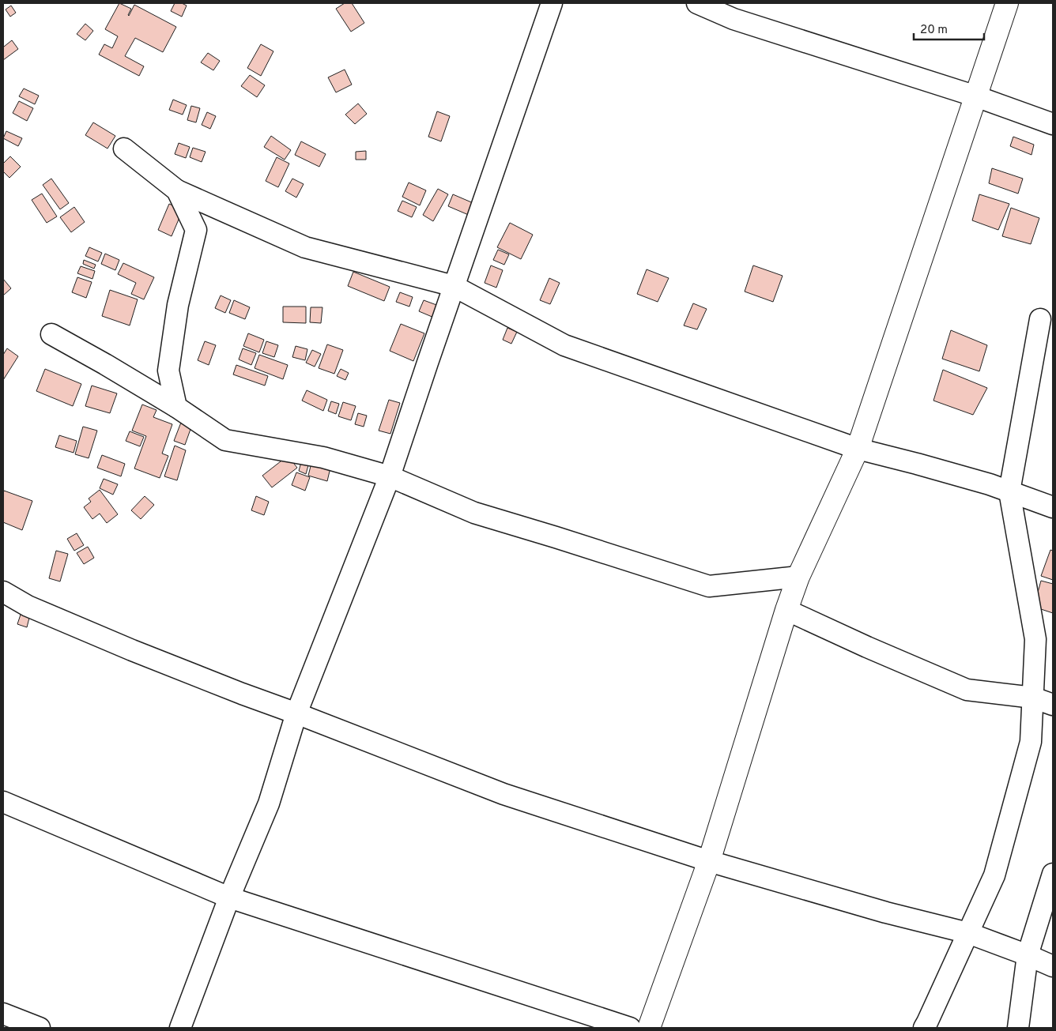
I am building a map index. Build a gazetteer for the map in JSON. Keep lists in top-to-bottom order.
{
  "scale_bar": "20 m"
}
